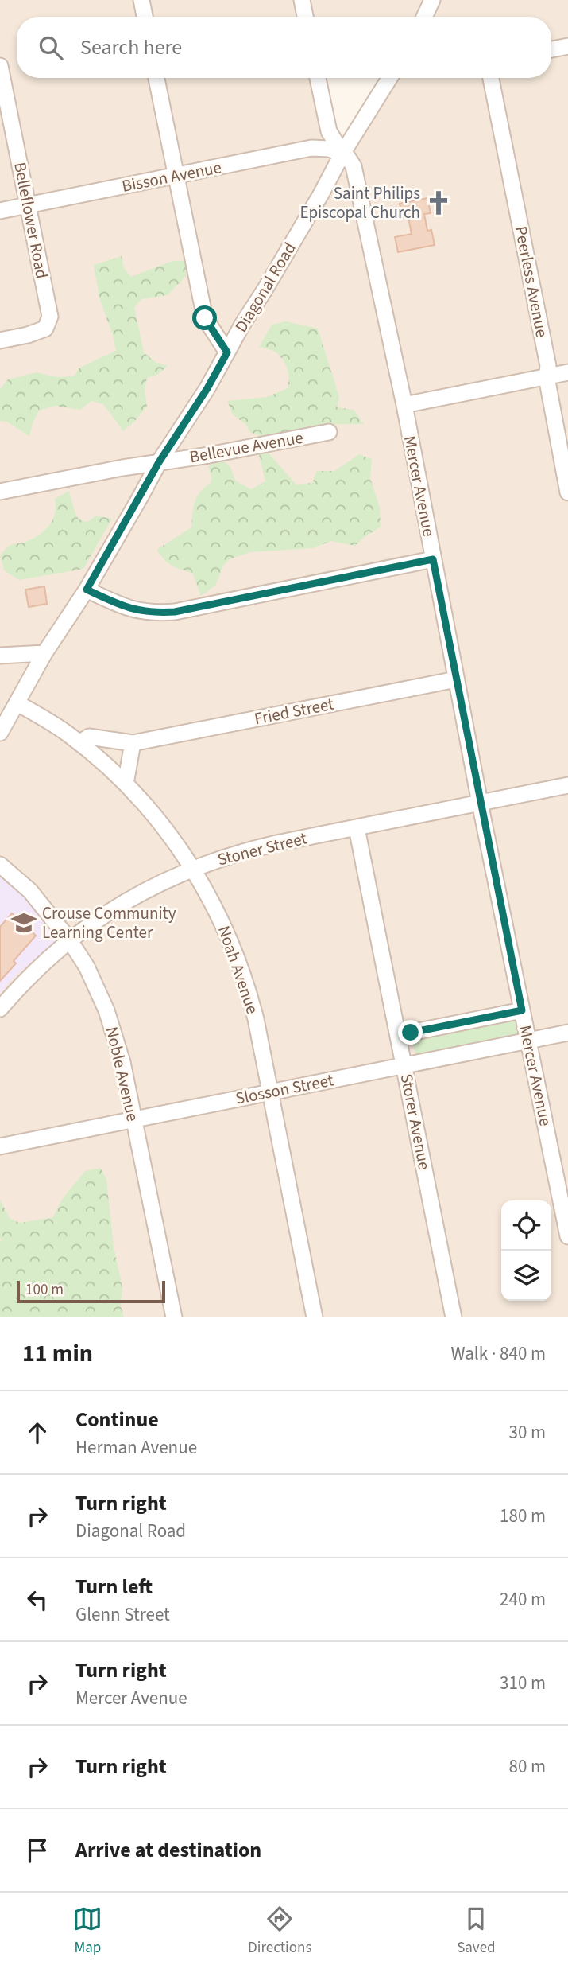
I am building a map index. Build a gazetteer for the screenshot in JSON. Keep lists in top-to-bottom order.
{
  "streets": {
    "street": [
      "Bisson Avenue",
      "Belleflower Road",
      "Peerless Avenue",
      "Diagonal Road",
      "Bellevue Avenue",
      "Mercer Avenue",
      "Fried Street",
      "Stoner Street",
      "Noah Avenue",
      "Noble Avenue",
      "Slosson Street",
      "Storer Avenue"
    ]
  },
  "crossings": [
    ["Bisson Avenue", "Belleflower Road"],
    ["Bisson Avenue", "Diagonal Road"],
    ["Bisson Avenue", "Mercer Avenue"],
    ["Diagonal Road", "Bellevue Avenue"],
    ["Diagonal Road", "Mercer Avenue"],
    ["Diagonal Road", "Noah Avenue"],
    ["Mercer Avenue", "Fried Street"],
    ["Mercer Avenue", "Stoner Street"],
    ["Mercer Avenue", "Slosson Street"],
    ["Fried Street", "Noah Avenue"],
    ["Stoner Street", "Noah Avenue"],
    ["Stoner Street", "Noble Avenue"],
    ["Stoner Street", "Storer Avenue"],
    ["Noah Avenue", "Slosson Street"],
    ["Noble Avenue", "Slosson Street"],
    ["Slosson Street", "Storer Avenue"]
  ],
  "places": {
    "church": ["Saint Philips Episcopal Church"],
    "school or university": ["Crouse Community Learning Center"]
  },
  "scale_bar": "100 m",
  "page": {
    "search": "Search here",
    "scale": "100 m",
    "heading": ["11 min", "Walk · 840 m"],
    "list": [
      ["Continue", "Herman Avenue", "30 m"],
      ["Turn right", "Diagonal Road", "180 m"],
      ["Turn left", "Glenn Street", "240 m"],
      ["Turn right", "Mercer Avenue", "310 m"],
      ["Turn right", "80 m"],
      "Arrive at destination"
    ],
    "nav": ["Map", "Directions", "Saved"]
  }
}
